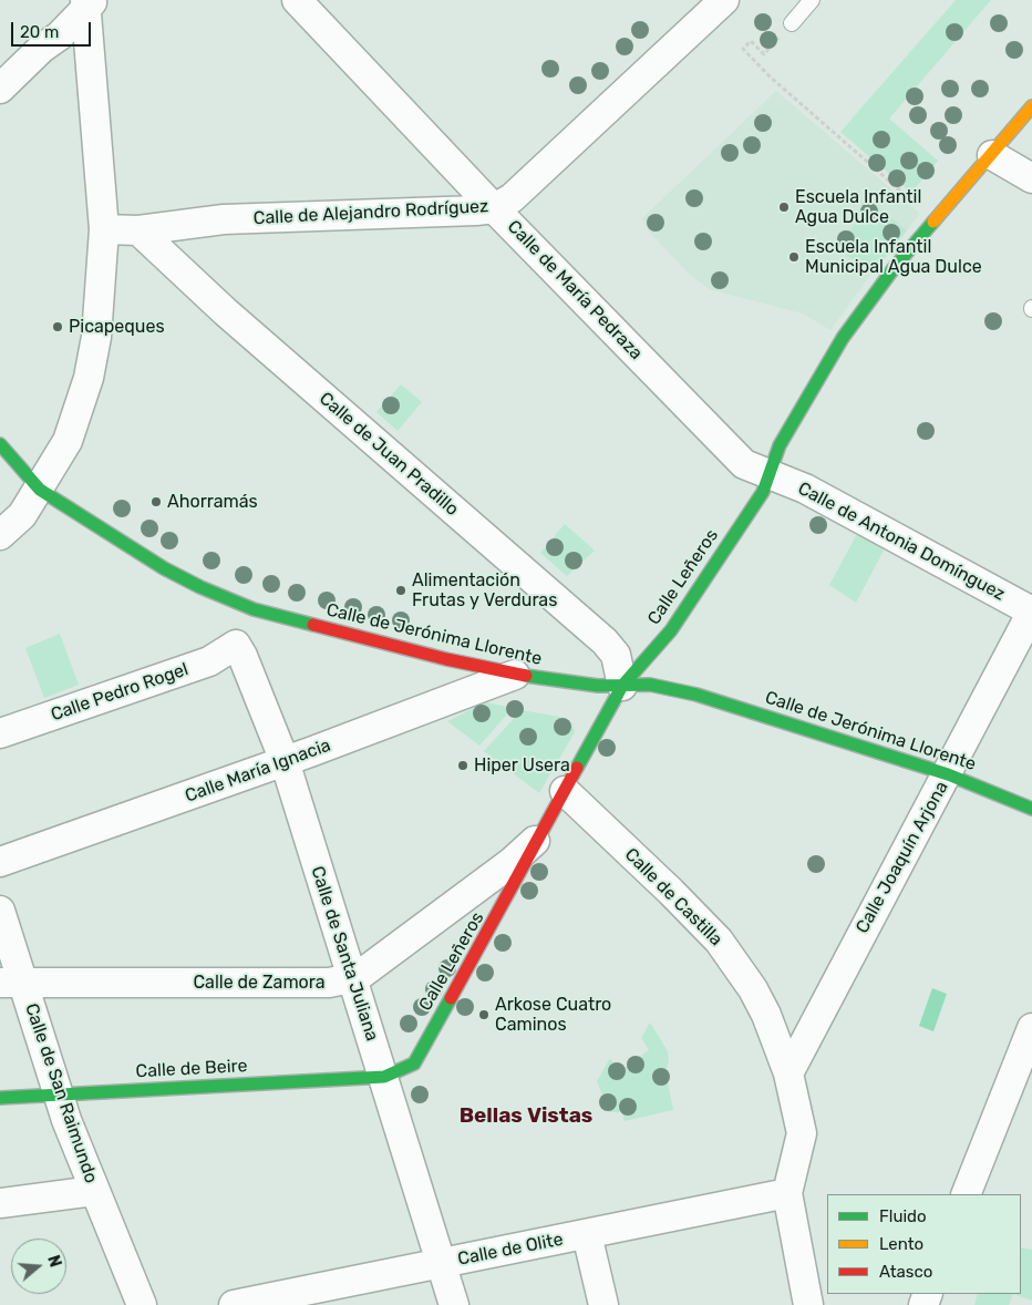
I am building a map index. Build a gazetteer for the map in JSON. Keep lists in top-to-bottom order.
{
  "streets": {
    "street": [
      "Calle de Alejandro Rodríguez",
      "Calle de María Pedraza",
      "Calle de Juan Pradillo",
      "Calle de Antonia Domínguez",
      "Calle Leñeros",
      "Calle de Jerónima Llorente",
      "Calle Pedro Rogel",
      "Calle María Ignacia",
      "Calle Joaquín Arjona",
      "Calle de Castilla",
      "Calle de Santa Juliana",
      "Calle de Zamora",
      "Calle de Beire",
      "Calle de San Raimundo",
      "Calle de Olite"
    ]
  },
  "crossings": [
    ["Calle de Alejandro Rodríguez", "Calle de María Pedraza"],
    ["Calle de Alejandro Rodríguez", "Calle de Juan Pradillo"],
    ["Calle de María Pedraza", "Calle de Antonia Domínguez"],
    ["Calle de María Pedraza", "Calle Leñeros"],
    ["Calle de Juan Pradillo", "Calle Leñeros"],
    ["Calle de Juan Pradillo", "Calle de Jerónima Llorente"],
    ["Calle de Antonia Domínguez", "Calle Leñeros"],
    ["Calle de Antonia Domínguez", "Calle Joaquín Arjona"],
    ["Calle Leñeros", "Calle de Jerónima Llorente"],
    ["Calle Leñeros", "Calle de Castilla"],
    ["Calle Leñeros", "Calle de Santa Juliana"],
    ["Calle Leñeros", "Calle de Zamora"],
    ["Calle Leñeros", "Calle de Beire"],
    ["Calle de Jerónima Llorente", "Calle María Ignacia"],
    ["Calle de Jerónima Llorente", "Calle Joaquín Arjona"],
    ["Calle Pedro Rogel", "Calle de Santa Juliana"],
    ["Calle María Ignacia", "Calle de Santa Juliana"],
    ["Calle Joaquín Arjona", "Calle de Castilla"],
    ["Calle de Castilla", "Calle de Olite"],
    ["Calle de Santa Juliana", "Calle de Zamora"],
    ["Calle de Santa Juliana", "Calle de Beire"],
    ["Calle de Santa Juliana", "Calle de Olite"],
    ["Calle de Zamora", "Calle de San Raimundo"],
    ["Calle de Beire", "Calle de San Raimundo"]
  ],
  "districts": ["Bellas Vistas"],
  "places": [
    "Escuela Infantil Agua Dulce",
    "Escuela Infantil Municipal Agua Dulce",
    "Picapeques",
    "Ahorramás",
    "Alimentación Frutas y Verduras",
    "Hiper Usera",
    "Arkose Cuatro Caminos"
  ],
  "legend": ["Fluido", "Lento", "Atasco"],
  "scale_bar": "20 m",
  "north": "right"
}
